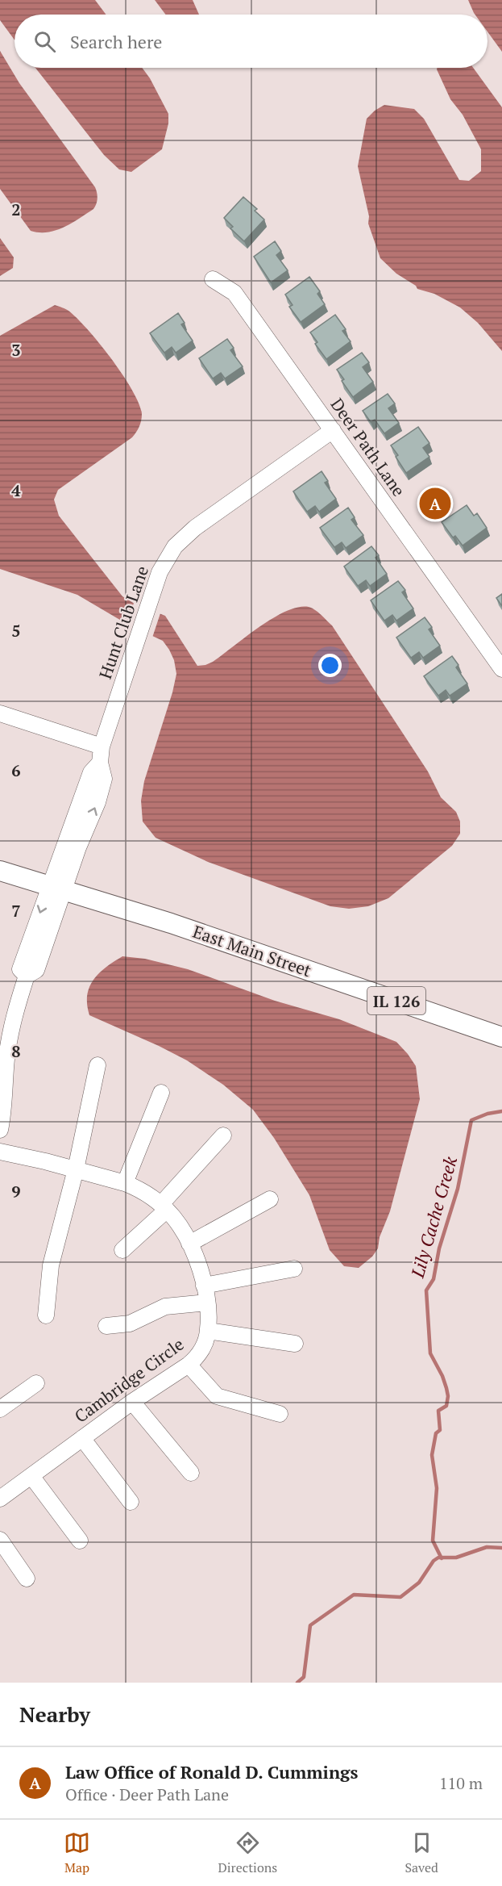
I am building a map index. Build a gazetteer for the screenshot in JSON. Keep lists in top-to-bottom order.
{
  "streets": {
    "main road": ["East Main Street", "IL 126"],
    "street": ["Deer Path Lane", "Hunt Club Lane", "Cambridge Circle"]
  },
  "crossings": [
    ["Deer Path Lane", "Hunt Club Lane"],
    ["Hunt Club Lane", "East Main Street"]
  ],
  "water": ["Lily Cache Creek"],
  "page": {
    "search": "Search here",
    "pins": "A",
    "heading": "Nearby",
    "list": [
      {
        "mark": "A",
        "name": "Law Office of Ronald D. Cummings",
        "note": "Office · Deer Path Lane",
        "value": "110 m"
      }
    ],
    "nav": ["Map", "Directions", "Saved"]
  },
  "grid": {
    "rows": [
      "2",
      "3",
      "4",
      "5",
      "6",
      "7",
      "8",
      "9"
    ]
  }
}
